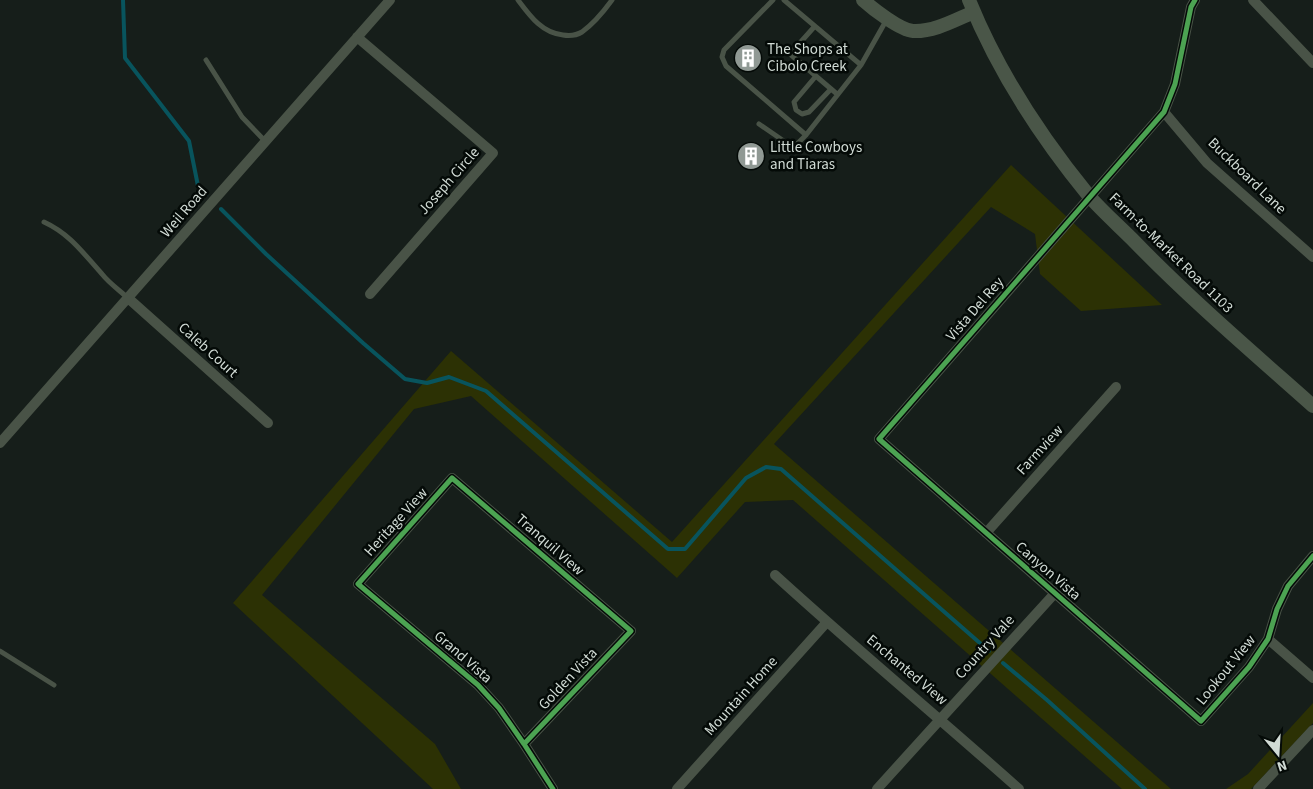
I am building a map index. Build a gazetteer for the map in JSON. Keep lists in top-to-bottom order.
{
  "streets": {
    "main road": ["Farm-to-Market Road 1103"],
    "street": [
      "Buckboard Lane",
      "Joseph Circle",
      "Weil Road",
      "Vista Del Rey",
      "Caleb Court",
      "Farmview",
      "Heritage View",
      "Tranquil View",
      "Canyon Vista",
      "Country Vale",
      "Grand Vista",
      "Enchanted View",
      "Lookout View",
      "Golden Vista",
      "Mountain Home"
    ]
  },
  "crossings": [
    ["Buckboard Lane", "Vista Del Rey"],
    ["Joseph Circle", "Weil Road"],
    ["Weil Road", "Caleb Court"],
    ["Farm-to-Market Road 1103", "Vista Del Rey"],
    ["Vista Del Rey", "Canyon Vista"],
    ["Farmview", "Canyon Vista"],
    ["Heritage View", "Tranquil View"],
    ["Heritage View", "Grand Vista"],
    ["Tranquil View", "Golden Vista"],
    ["Canyon Vista", "Country Vale"],
    ["Canyon Vista", "Lookout View"],
    ["Country Vale", "Enchanted View"],
    ["Grand Vista", "Golden Vista"],
    ["Enchanted View", "Mountain Home"]
  ],
  "places": {
    "building": ["The Shops at Cibolo Creek", "Little Cowboys and Tiaras"]
  },
  "north": "bottom"
}
